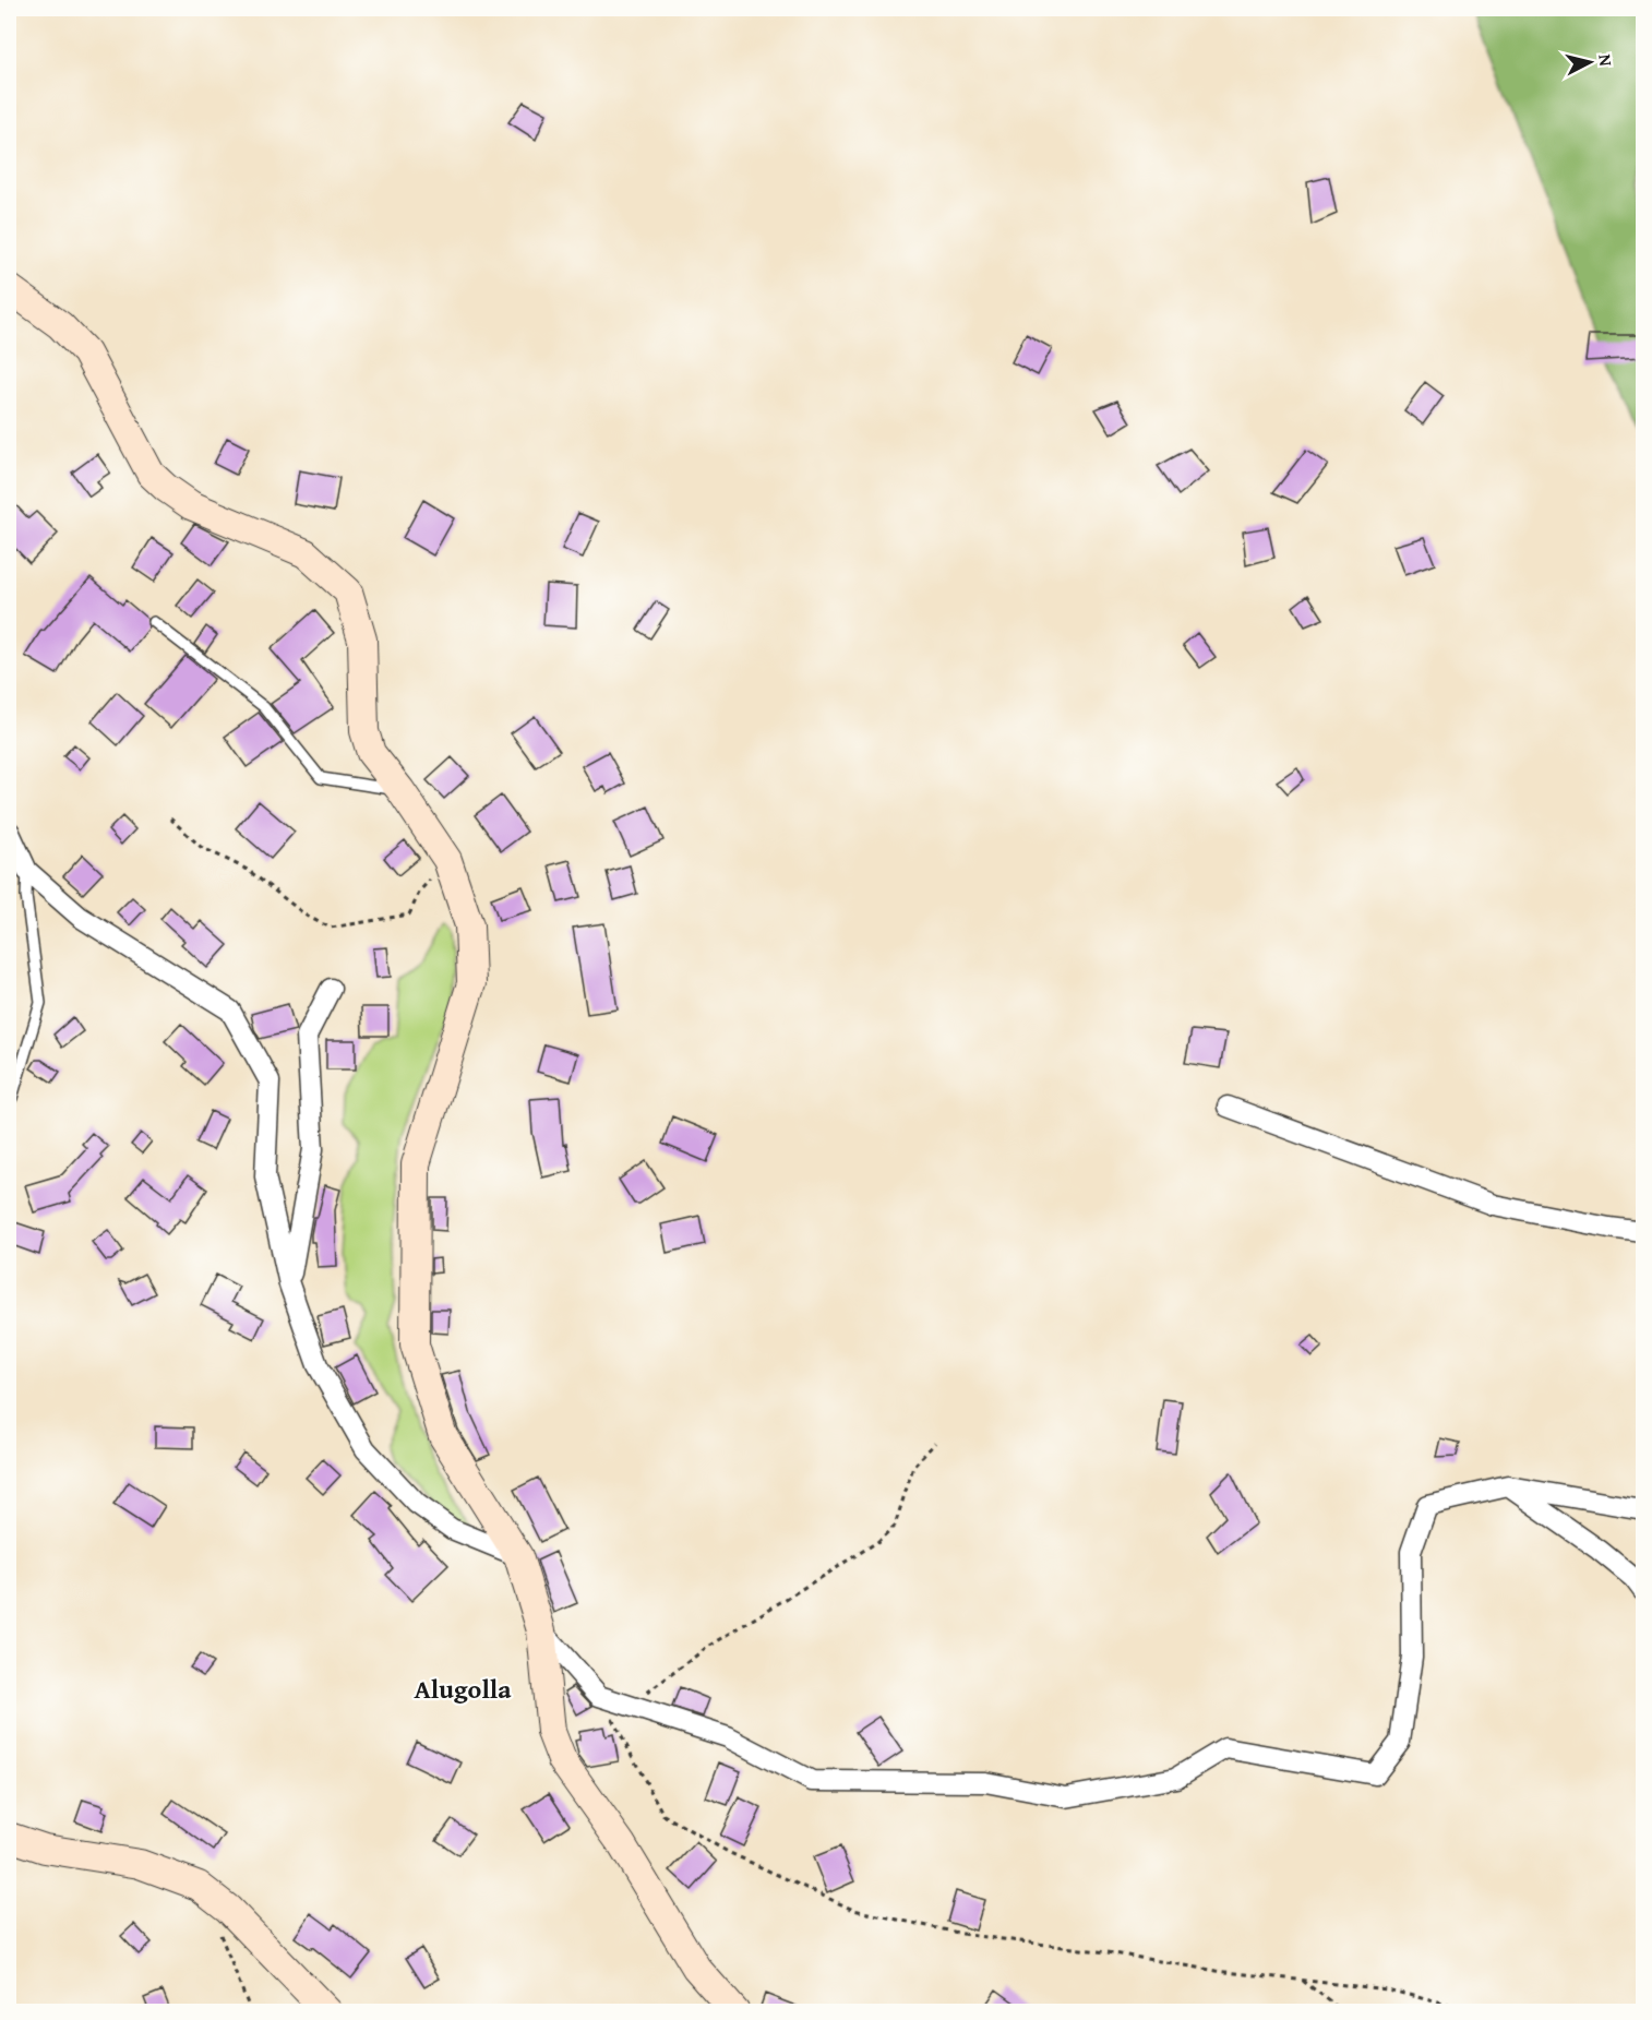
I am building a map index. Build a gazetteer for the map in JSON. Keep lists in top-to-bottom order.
{
  "districts": ["Alugolla"],
  "north": "right"
}
